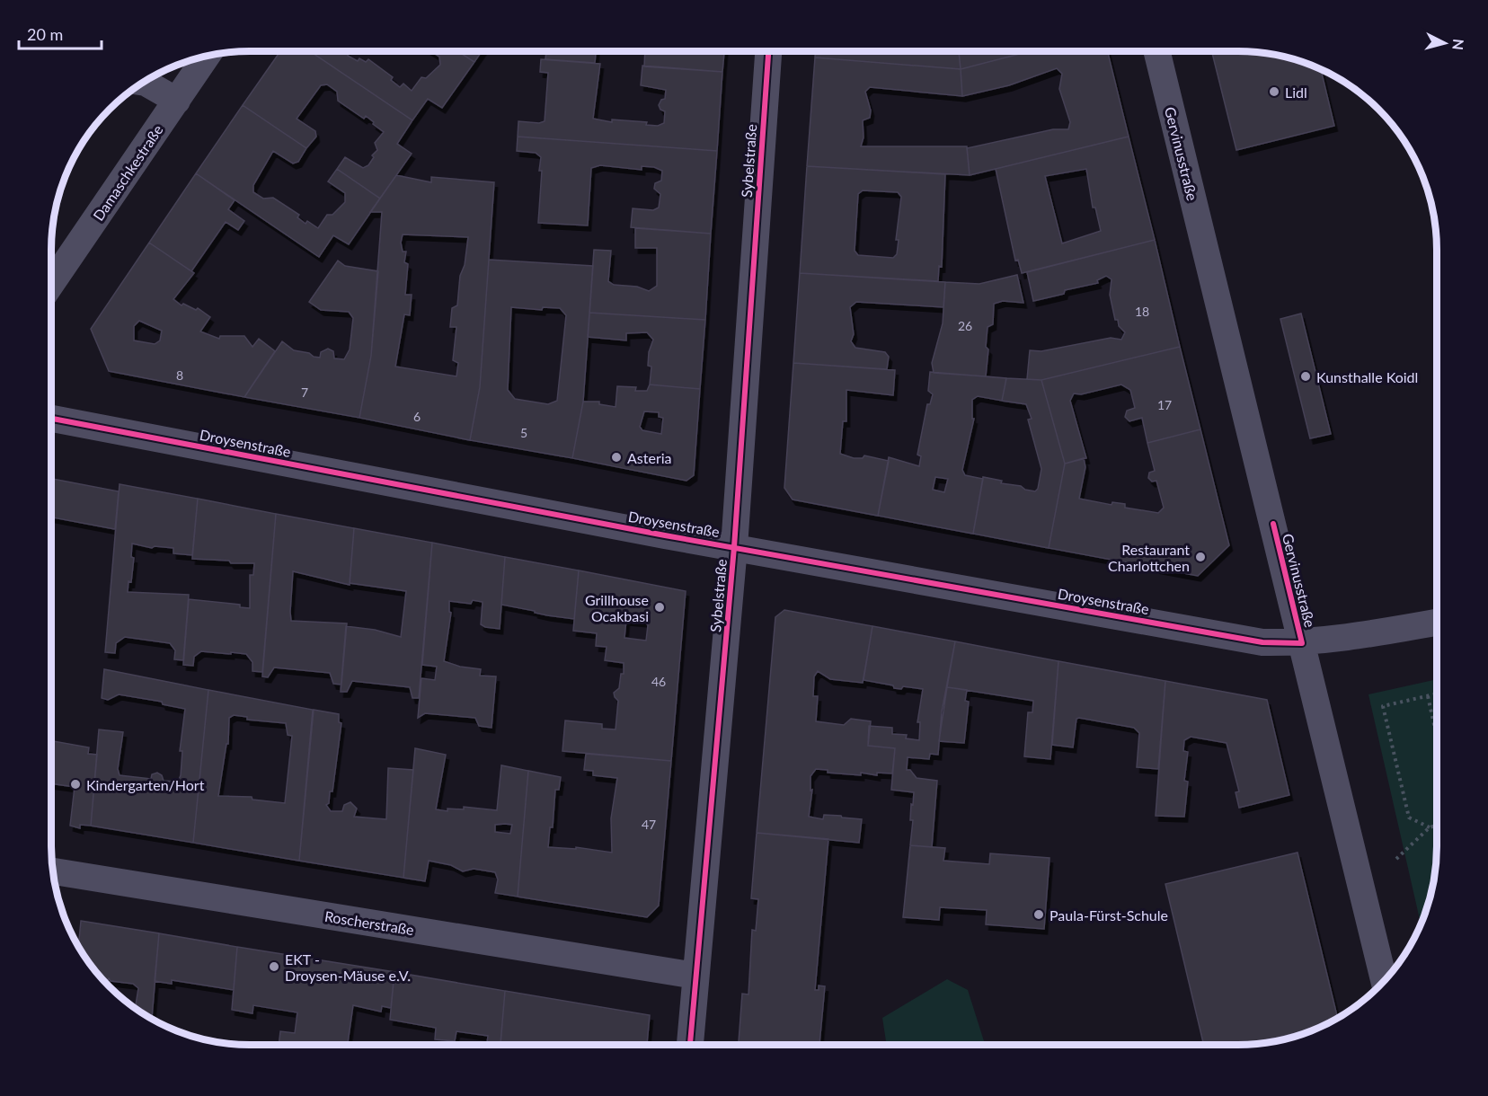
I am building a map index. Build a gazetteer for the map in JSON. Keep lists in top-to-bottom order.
{
  "streets": {
    "street": [
      "Gervinusstraße",
      "Sybelstraße",
      "Damaschkestraße",
      "Droysenstraße",
      "Roscherstraße"
    ]
  },
  "crossings": [
    ["Gervinusstraße", "Droysenstraße"],
    ["Sybelstraße", "Droysenstraße"],
    ["Sybelstraße", "Roscherstraße"]
  ],
  "places": [
    "Lidl",
    "Kunsthalle Koidl",
    "Asteria",
    "Restaurant Charlottchen",
    "Grillhouse Ocakbasi",
    "Kindergarten/Hort",
    "Paula-Fürst-Schule",
    "EKT - Droysen-Mäuse e.V."
  ],
  "house_numbers": [
    "18",
    "26",
    "8",
    "7",
    "17",
    "6",
    "5",
    "46",
    "47"
  ],
  "scale_bar": "20 m",
  "north": "right"
}
